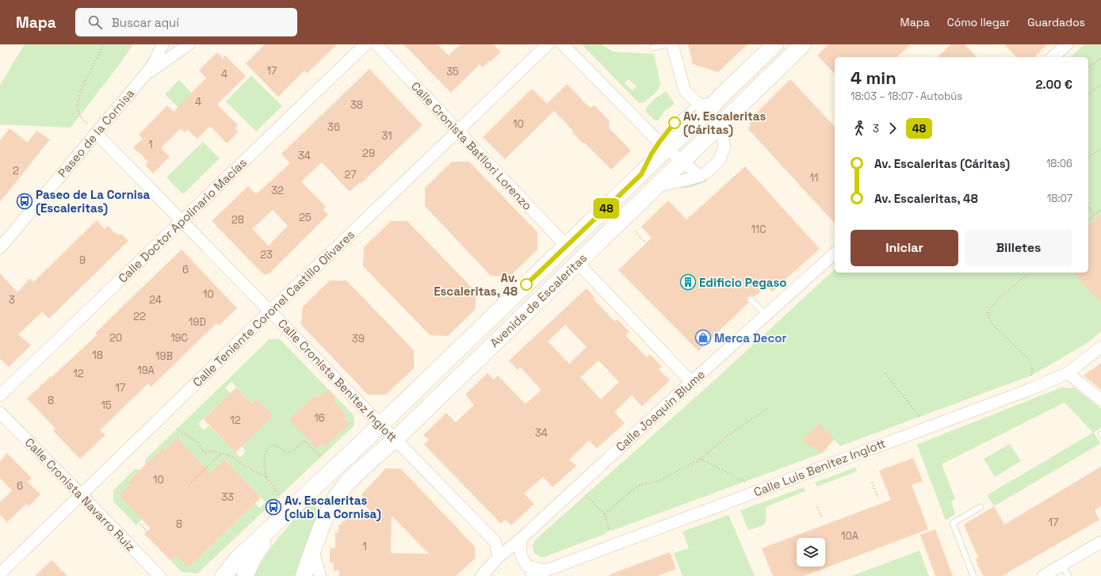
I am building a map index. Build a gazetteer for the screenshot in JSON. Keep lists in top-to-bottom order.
{
  "streets": {
    "street": [
      "Paseo de la Cornisa",
      "Calle Cronista Batllori Lorenzo",
      "Calle Doctor Apolinario Macías",
      "Avenida de Escaleritas",
      "Calle Teniente Coronel Castillo Olivares",
      "Calle Cronista Benítez Inglott",
      "Calle Joaquín Blume",
      "Calle Luis Benítez Inglott",
      "Calle Cronista Navarro Ruiz"
    ]
  },
  "crossings": [
    ["Paseo de la Cornisa", "Calle Cronista Benítez Inglott"],
    ["Calle Cronista Batllori Lorenzo", "Avenida de Escaleritas"],
    ["Calle Cronista Batllori Lorenzo", "Calle Teniente Coronel Castillo Olivares"],
    ["Calle Doctor Apolinario Macías", "Calle Cronista Benítez Inglott"],
    ["Avenida de Escaleritas", "Calle Cronista Benítez Inglott"],
    ["Calle Teniente Coronel Castillo Olivares", "Calle Cronista Benítez Inglott"],
    ["Calle Teniente Coronel Castillo Olivares", "Calle Cronista Navarro Ruiz"]
  ],
  "places": {
    "other": ["Av. Escaleritas (Cáritas)", "Av. Escaleritas, 48"],
    "bus stop": ["Paseo de La Cornisa (Escaleritas)", "Av. Escaleritas (club La Cornisa)"],
    "building": ["Edificio Pegaso"],
    "shop": ["Merca Decor"]
  },
  "lines": ["bus line 48"],
  "house_numbers": [
    "17",
    "35",
    "4",
    "4",
    "38",
    "10",
    "36",
    "31",
    "1",
    "29",
    "34",
    "2",
    "27",
    "11",
    "32",
    "25",
    "28",
    "11C",
    "23",
    "9",
    "6",
    "10",
    "3",
    "24",
    "22",
    "19D",
    "20",
    "19C",
    "39",
    "18",
    "19B",
    "19A",
    "12",
    "17",
    "8",
    "15",
    "16",
    "12",
    "34",
    "10",
    "6",
    "33",
    "17",
    "8",
    "10A",
    "1"
  ],
  "page": {
    "header": "Mapa",
    "search": "Buscar aquí",
    "nav": ["Mapa", "Cómo llegar", "Guardados"],
    "on_map": "48",
    "heading": ["4 min", "18:03 – 18:07 · Autobús", "2.00 €"],
    "legs": ["3", "48"],
    "list": [
      {
        "name": "Av. Escaleritas (Cáritas)",
        "value": "18:06"
      },
      {
        "name": "Av. Escaleritas, 48",
        "value": "18:07"
      }
    ],
    "buttons": ["Iniciar", "Billetes"]
  }
}
